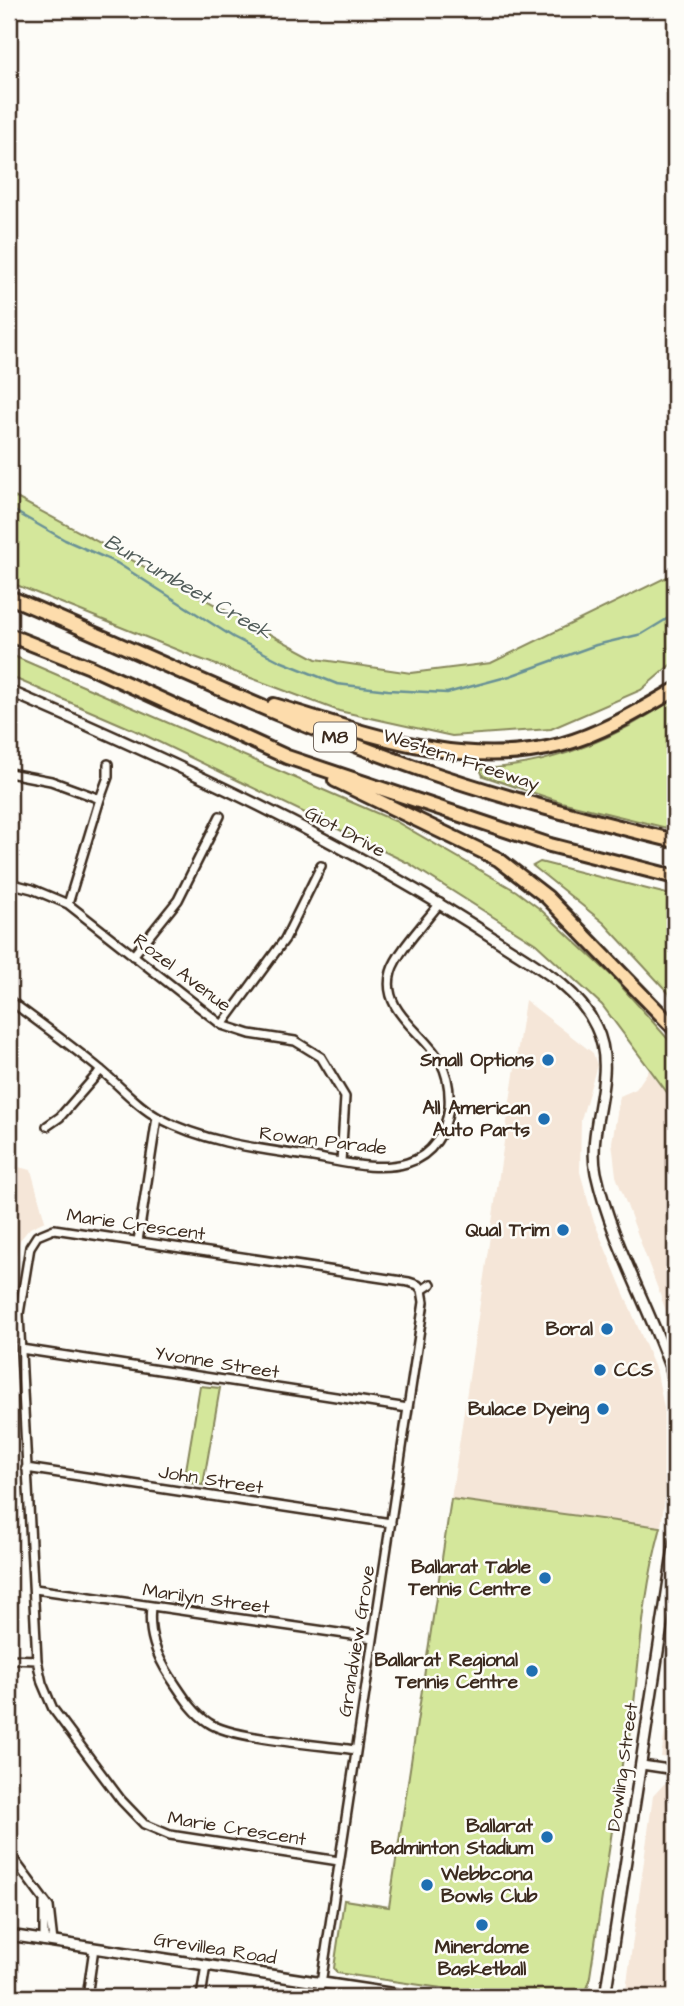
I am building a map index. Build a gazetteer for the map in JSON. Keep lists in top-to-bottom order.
{
  "streets": {
    "highway": ["M8", "Western Freeway"],
    "street": [
      "Giot Drive",
      "Rozel Avenue",
      "Rowan Parade",
      "Marie Crescent",
      "Yvonne Street",
      "John Street",
      "Marilyn Street",
      "Grandview Grove",
      "Dowling Street",
      "Grevillea Road"
    ]
  },
  "crossings": [
    ["Giot Drive", "Rowan Parade"],
    ["Rozel Avenue", "Rowan Parade"],
    ["Marie Crescent", "Yvonne Street"],
    ["Marie Crescent", "John Street"],
    ["Marie Crescent", "Marilyn Street"],
    ["Marie Crescent", "Grandview Grove"],
    ["Yvonne Street", "Grandview Grove"],
    ["John Street", "Grandview Grove"],
    ["Marilyn Street", "Grandview Grove"],
    ["Grandview Grove", "Grevillea Road"]
  ],
  "water": ["Burrumbeet Creek"],
  "places": [
    "Small Options",
    "All American Auto Parts",
    "Qual Trim",
    "Boral",
    "CCS",
    "Bulace Dyeing",
    "Ballarat Table Tennis Centre",
    "Ballarat Regional Tennis Centre",
    "Ballarat Badminton Stadium",
    "Webbcona Bowls Club",
    "Minerdome Basketball"
  ]
}
